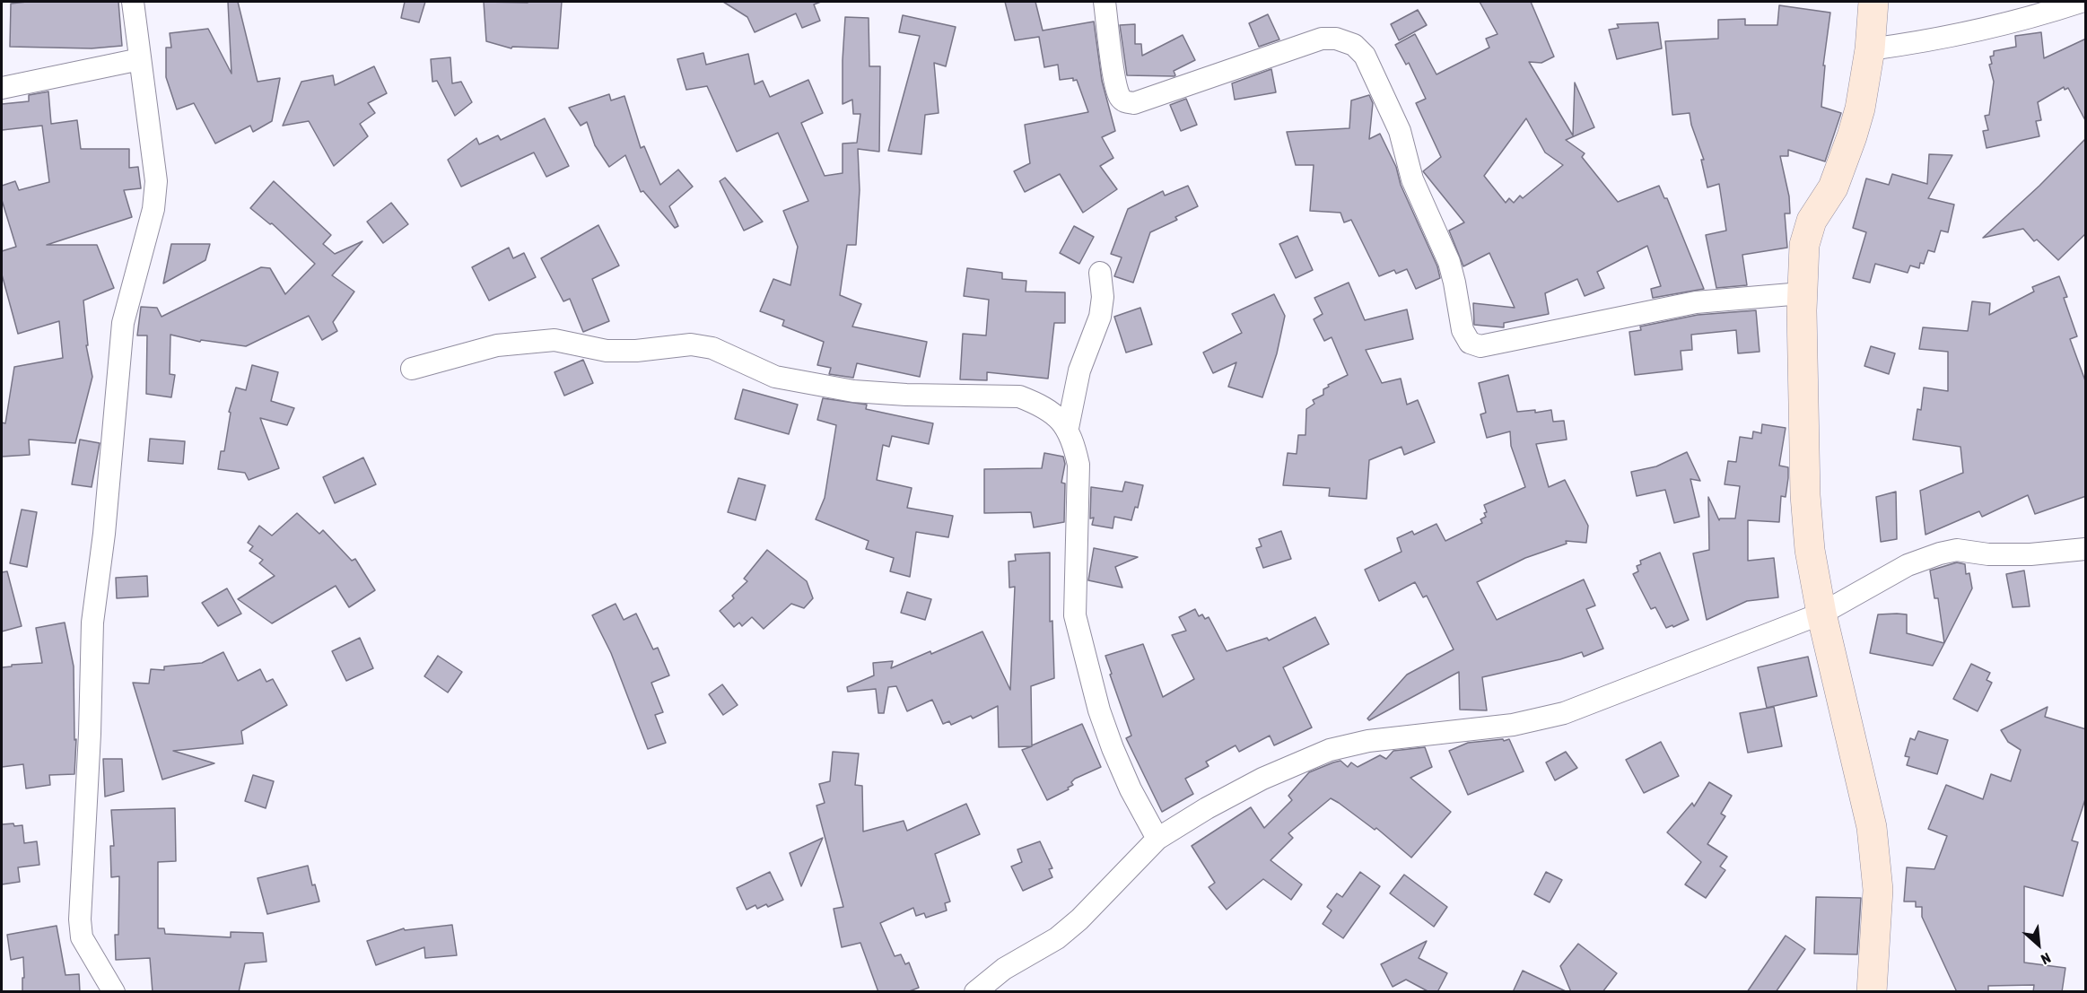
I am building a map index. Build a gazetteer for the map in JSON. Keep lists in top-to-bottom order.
{
  "north": "bottom right"
}
